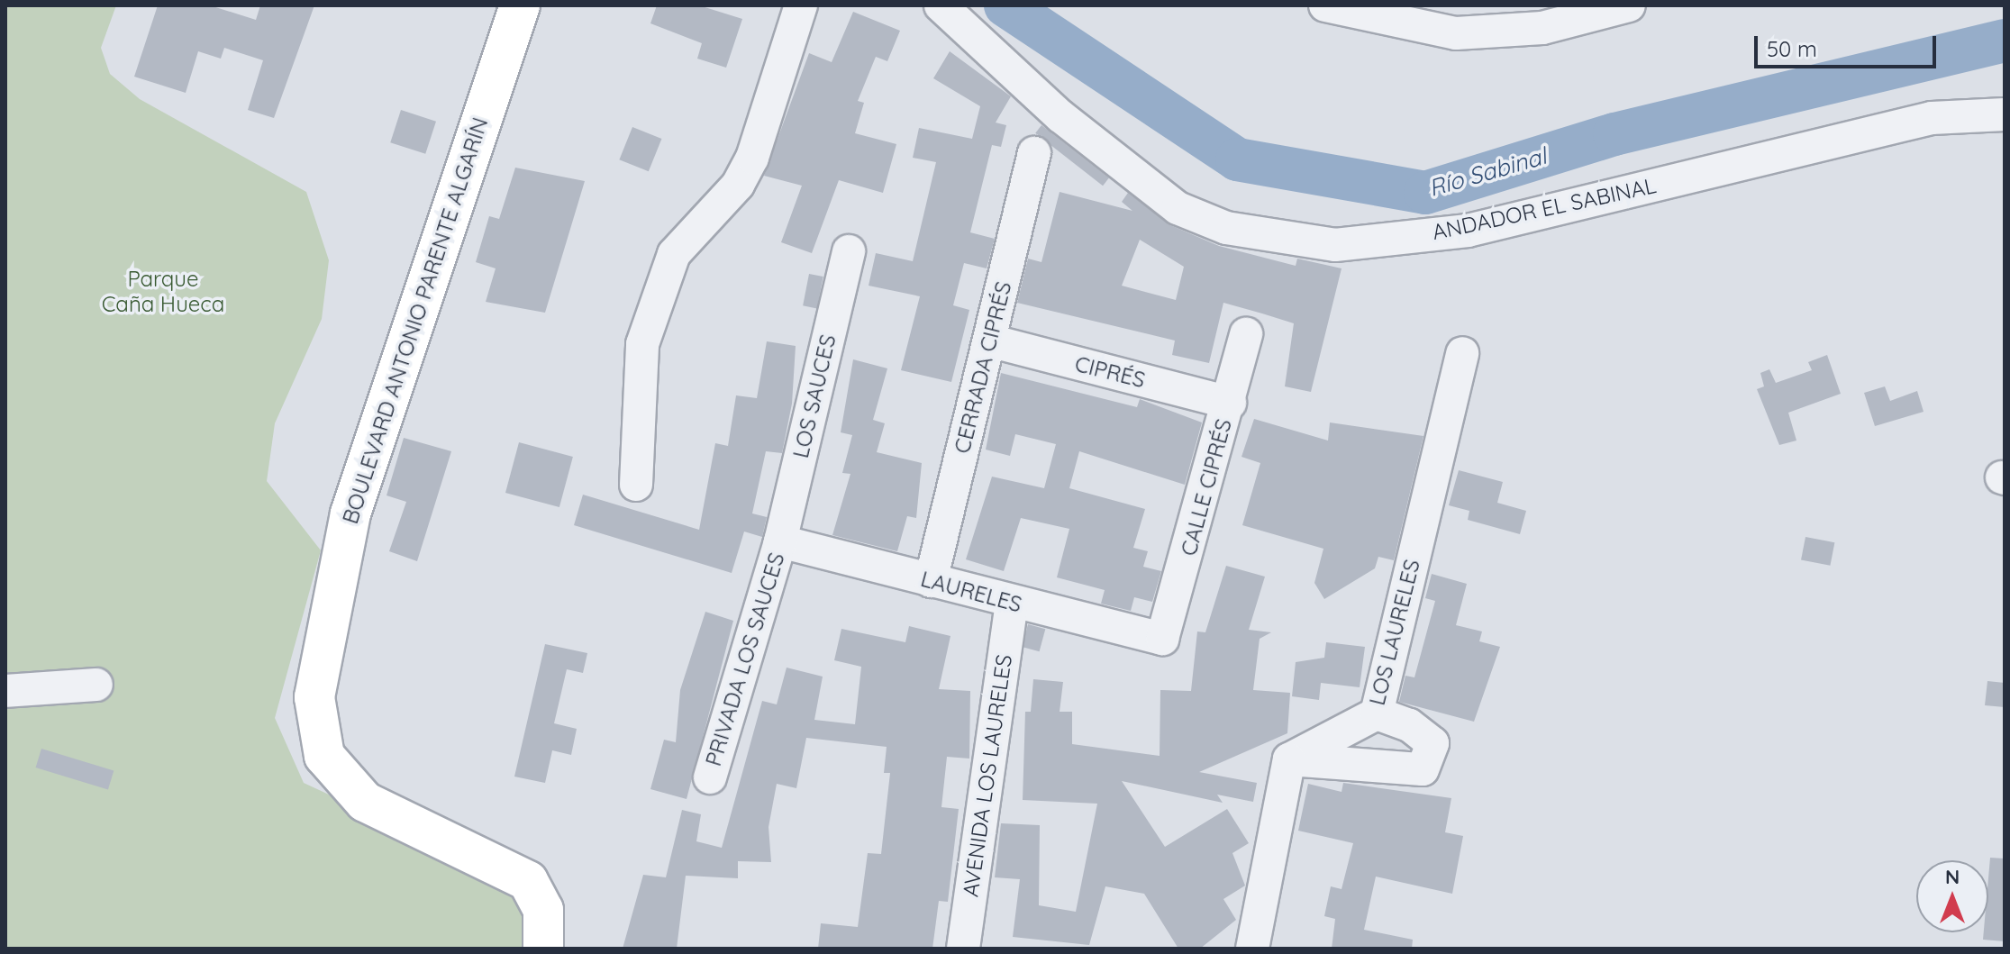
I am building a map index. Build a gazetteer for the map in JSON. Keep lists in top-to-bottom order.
{
  "streets": {
    "main road": ["BOULEVARD ANTONIO PARENTE ALGARÍN"],
    "street": [
      "ANDADOR EL SABINAL",
      "CERRADA CIPRÉS",
      "CIPRÉS",
      "LOS SAUCES",
      "CALLE CIPRÉS",
      "LAURELES",
      "LOS LAURELES",
      "PRIVADA LOS SAUCES",
      "AVENIDA LOS LAURELES"
    ]
  },
  "crossings": [
    ["CERRADA CIPRÉS", "CIPRÉS"],
    ["CERRADA CIPRÉS", "LAURELES"],
    ["CIPRÉS", "CALLE CIPRÉS"],
    ["LOS SAUCES", "LAURELES"],
    ["LOS SAUCES", "PRIVADA LOS SAUCES"],
    ["CALLE CIPRÉS", "LAURELES"],
    ["LAURELES", "PRIVADA LOS SAUCES"],
    ["LAURELES", "AVENIDA LOS LAURELES"]
  ],
  "water": ["Río Sabinal"],
  "parks": ["Parque Caña Hueca"],
  "scale_bar": "50 m",
  "north": "top"
}
